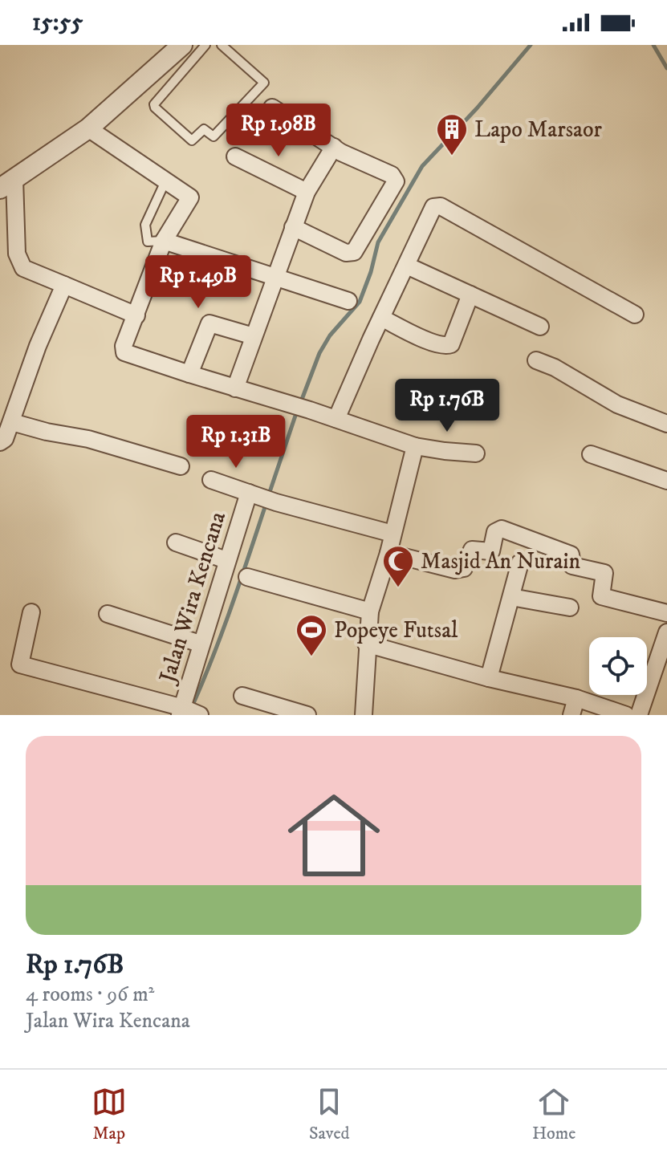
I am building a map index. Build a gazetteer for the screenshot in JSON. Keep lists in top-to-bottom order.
{
  "streets": {
    "street": ["Jalan Wira Kencana"]
  },
  "places": {
    "building": ["Lapo Marsaor"],
    "mosque": ["Masjid An Nurain"],
    "sports": ["Popeye Futsal"]
  },
  "page": {
    "status": "15:55",
    "price": [
      "Rp 1.98B",
      "Rp 1.49B",
      "Rp 1.76B",
      "Rp 1.31B"
    ],
    "list": [
      {
        "name": "Rp 1.76B",
        "note": "4 rooms · 96 m² · Jalan Wira Kencana"
      }
    ],
    "tabs": ["Map", "Saved", "Home"]
  }
}
